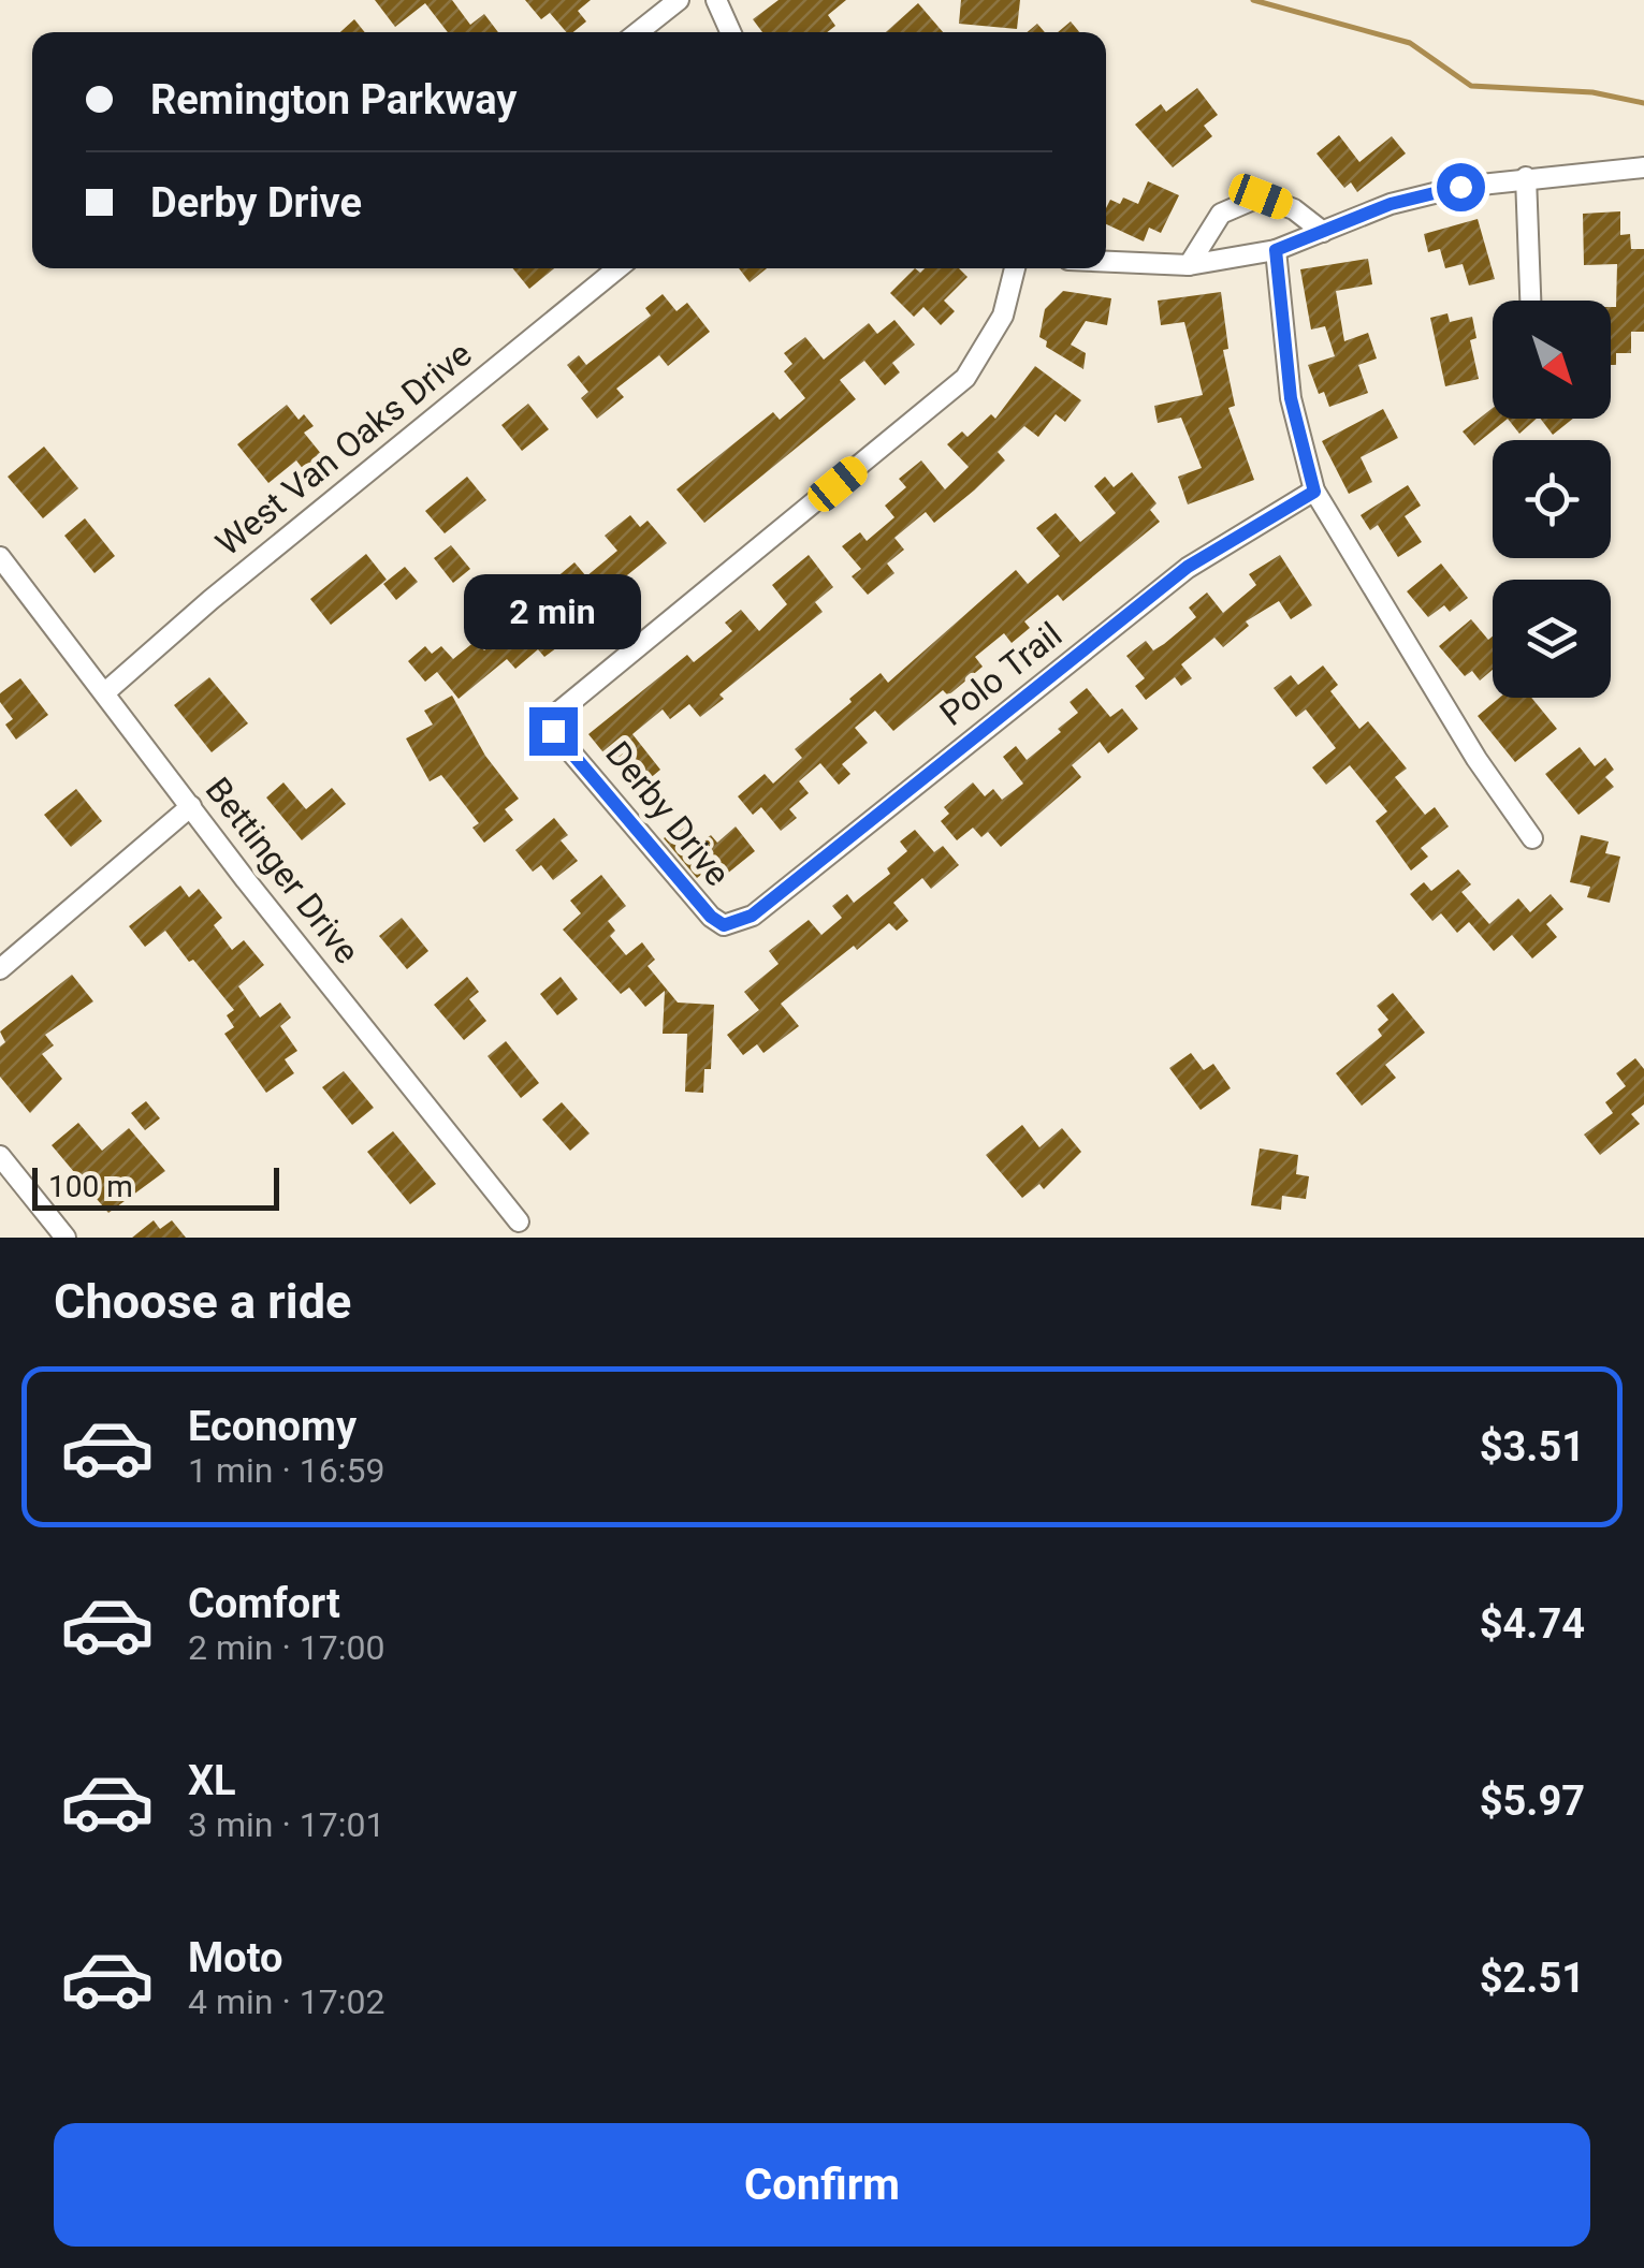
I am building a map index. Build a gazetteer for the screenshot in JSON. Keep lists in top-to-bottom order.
{
  "streets": {
    "street": [
      "West Van Oaks Drive",
      "Polo Trail",
      "Derby Drive",
      "Bettinger Drive"
    ]
  },
  "crossings": [
    ["West Van Oaks Drive", "Bettinger Drive"],
    ["Polo Trail", "Derby Drive"]
  ],
  "scale_bar": "100 m",
  "north": "bottom right",
  "page": {
    "banner": ["Remington Parkway", "Derby Drive"],
    "bubble": "2 min",
    "scale": "100 m",
    "heading": "Choose a ride",
    "list": [
      {
        "name": "Economy",
        "note": "1 min · 16:59",
        "value": "$3.51"
      },
      {
        "name": "Comfort",
        "note": "2 min · 17:00",
        "value": "$4.74"
      },
      {
        "name": "XL",
        "note": "3 min · 17:01",
        "value": "$5.97"
      },
      {
        "name": "Moto",
        "note": "4 min · 17:02",
        "value": "$2.51"
      }
    ],
    "buttons": "Confirm"
  }
}
